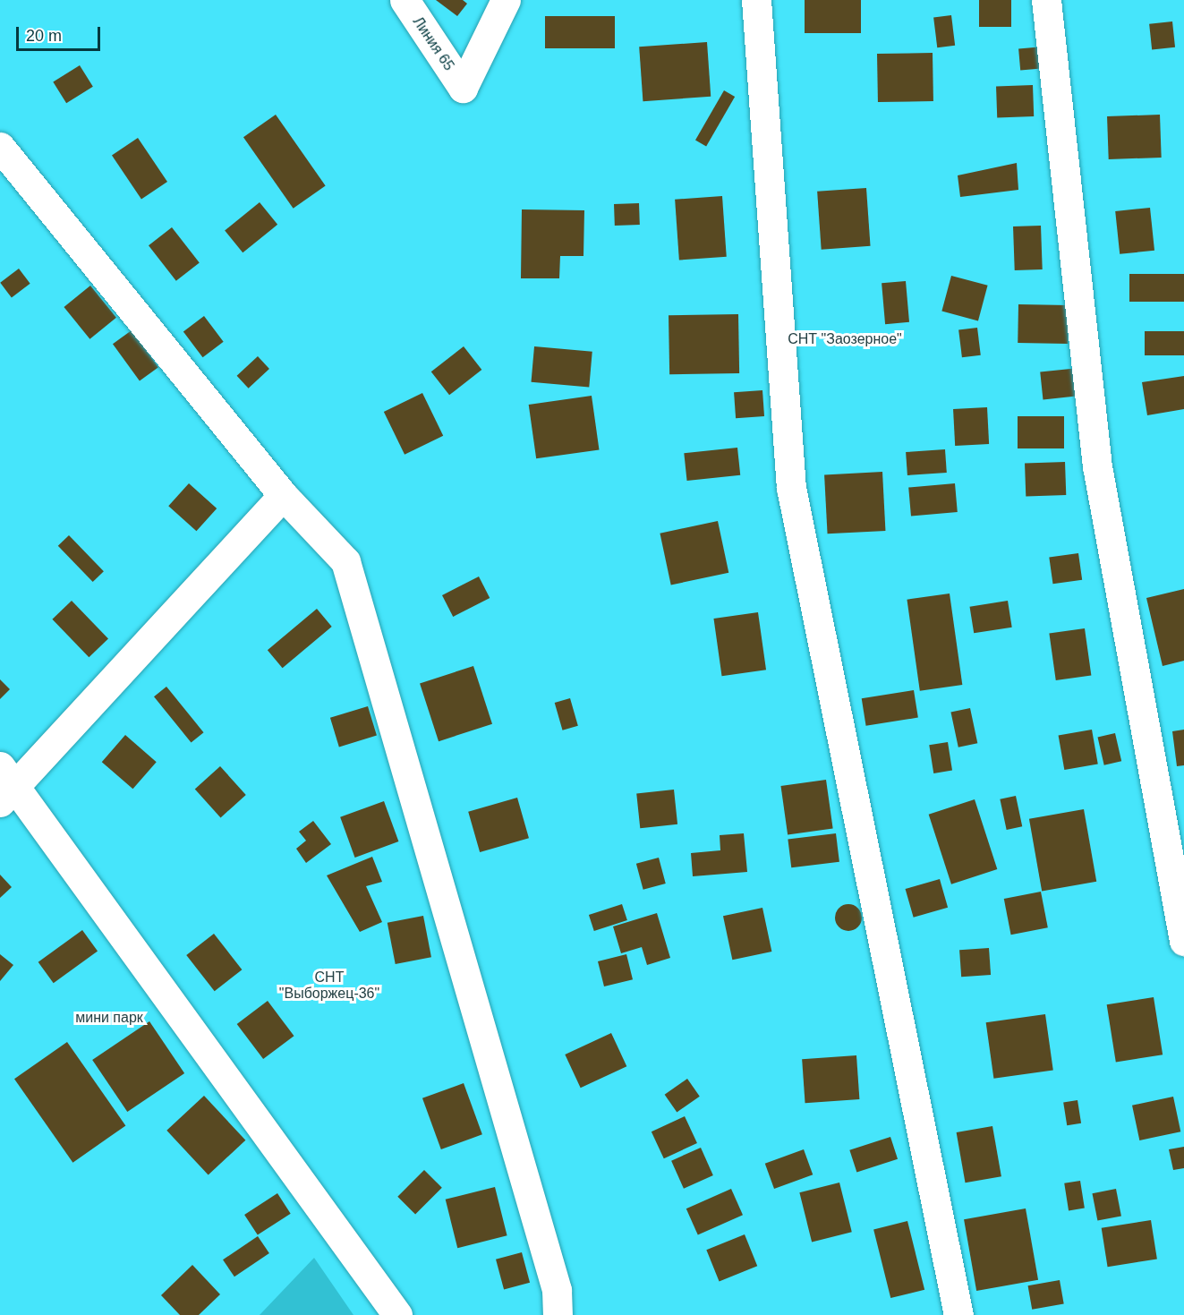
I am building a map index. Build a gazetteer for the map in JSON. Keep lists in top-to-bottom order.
{
  "streets": {
    "street": ["Линия 65"]
  },
  "parks": ["СНТ \"Заозерное\"", "СНТ \"Выборжец-36\"", "мини парк"],
  "scale_bar": "20 m"
}
